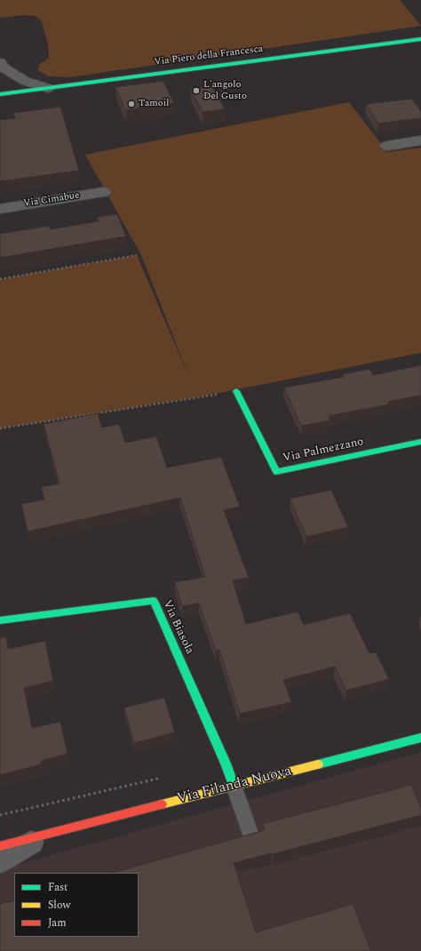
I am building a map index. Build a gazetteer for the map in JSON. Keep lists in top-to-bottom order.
{
  "streets": {
    "street": [
      "Via Piero della Francesca",
      "Via Cimabue",
      "Via Palmezzano",
      "Via Biasola",
      "Via Filanda Nuova"
    ]
  },
  "crossings": [
    ["Via Biasola", "Via Filanda Nuova"]
  ],
  "places": ["L'angolo Del Gusto", "Tamoil"],
  "legend": ["Fast", "Slow", "Jam"]
}
